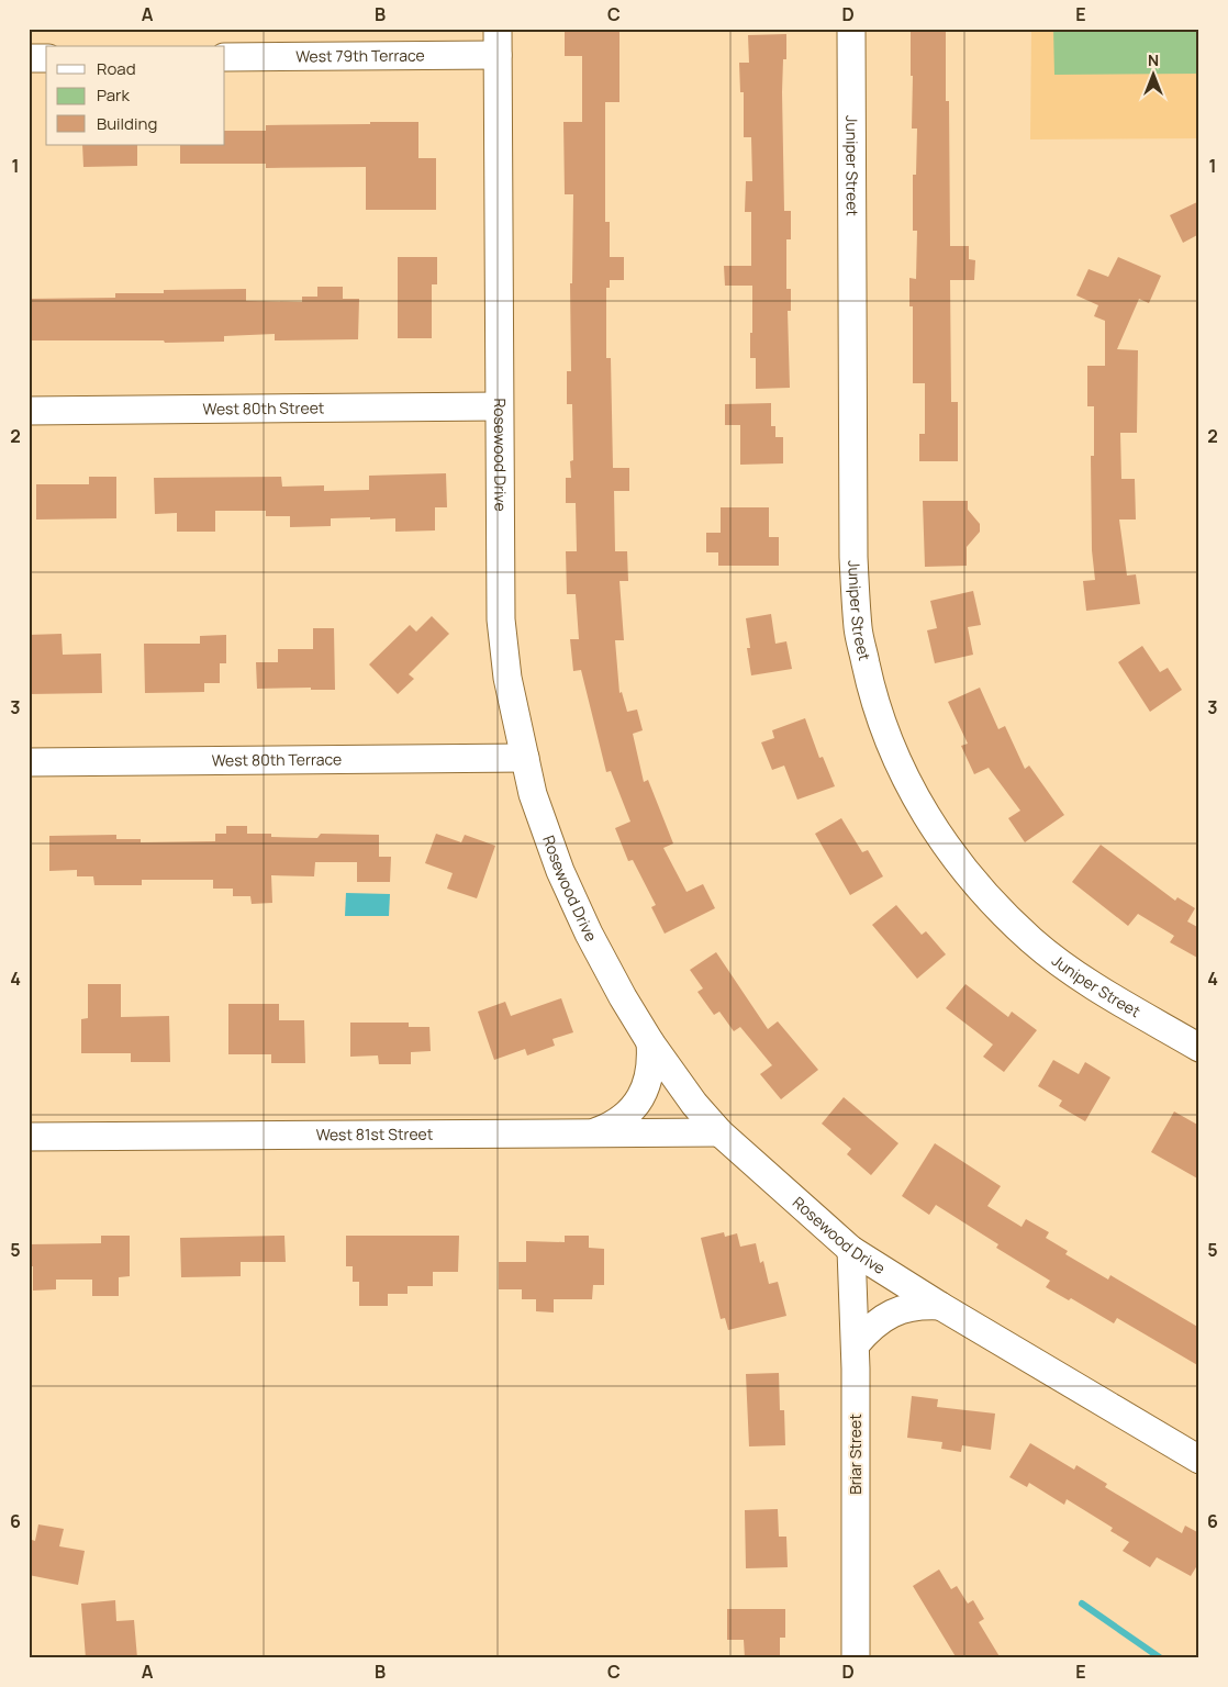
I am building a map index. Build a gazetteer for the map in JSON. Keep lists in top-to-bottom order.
{
  "streets": {
    "street": [
      "West 79th Terrace",
      "Juniper Street",
      "West 80th Street",
      "Rosewood Drive",
      "West 80th Terrace",
      "West 81st Street",
      "Briar Street"
    ]
  },
  "crossings": [
    ["West 79th Terrace", "Rosewood Drive"],
    ["West 80th Street", "Rosewood Drive"],
    ["Rosewood Drive", "West 80th Terrace"],
    ["Rosewood Drive", "West 81st Street"],
    ["Rosewood Drive", "Briar Street"]
  ],
  "legend": ["Road", "Park", "Building"],
  "north": "top",
  "grid": {
    "columns": [
      "A",
      "B",
      "C",
      "D",
      "E"
    ],
    "rows": [
      "1",
      "2",
      "3",
      "4",
      "5",
      "6"
    ]
  }
}
